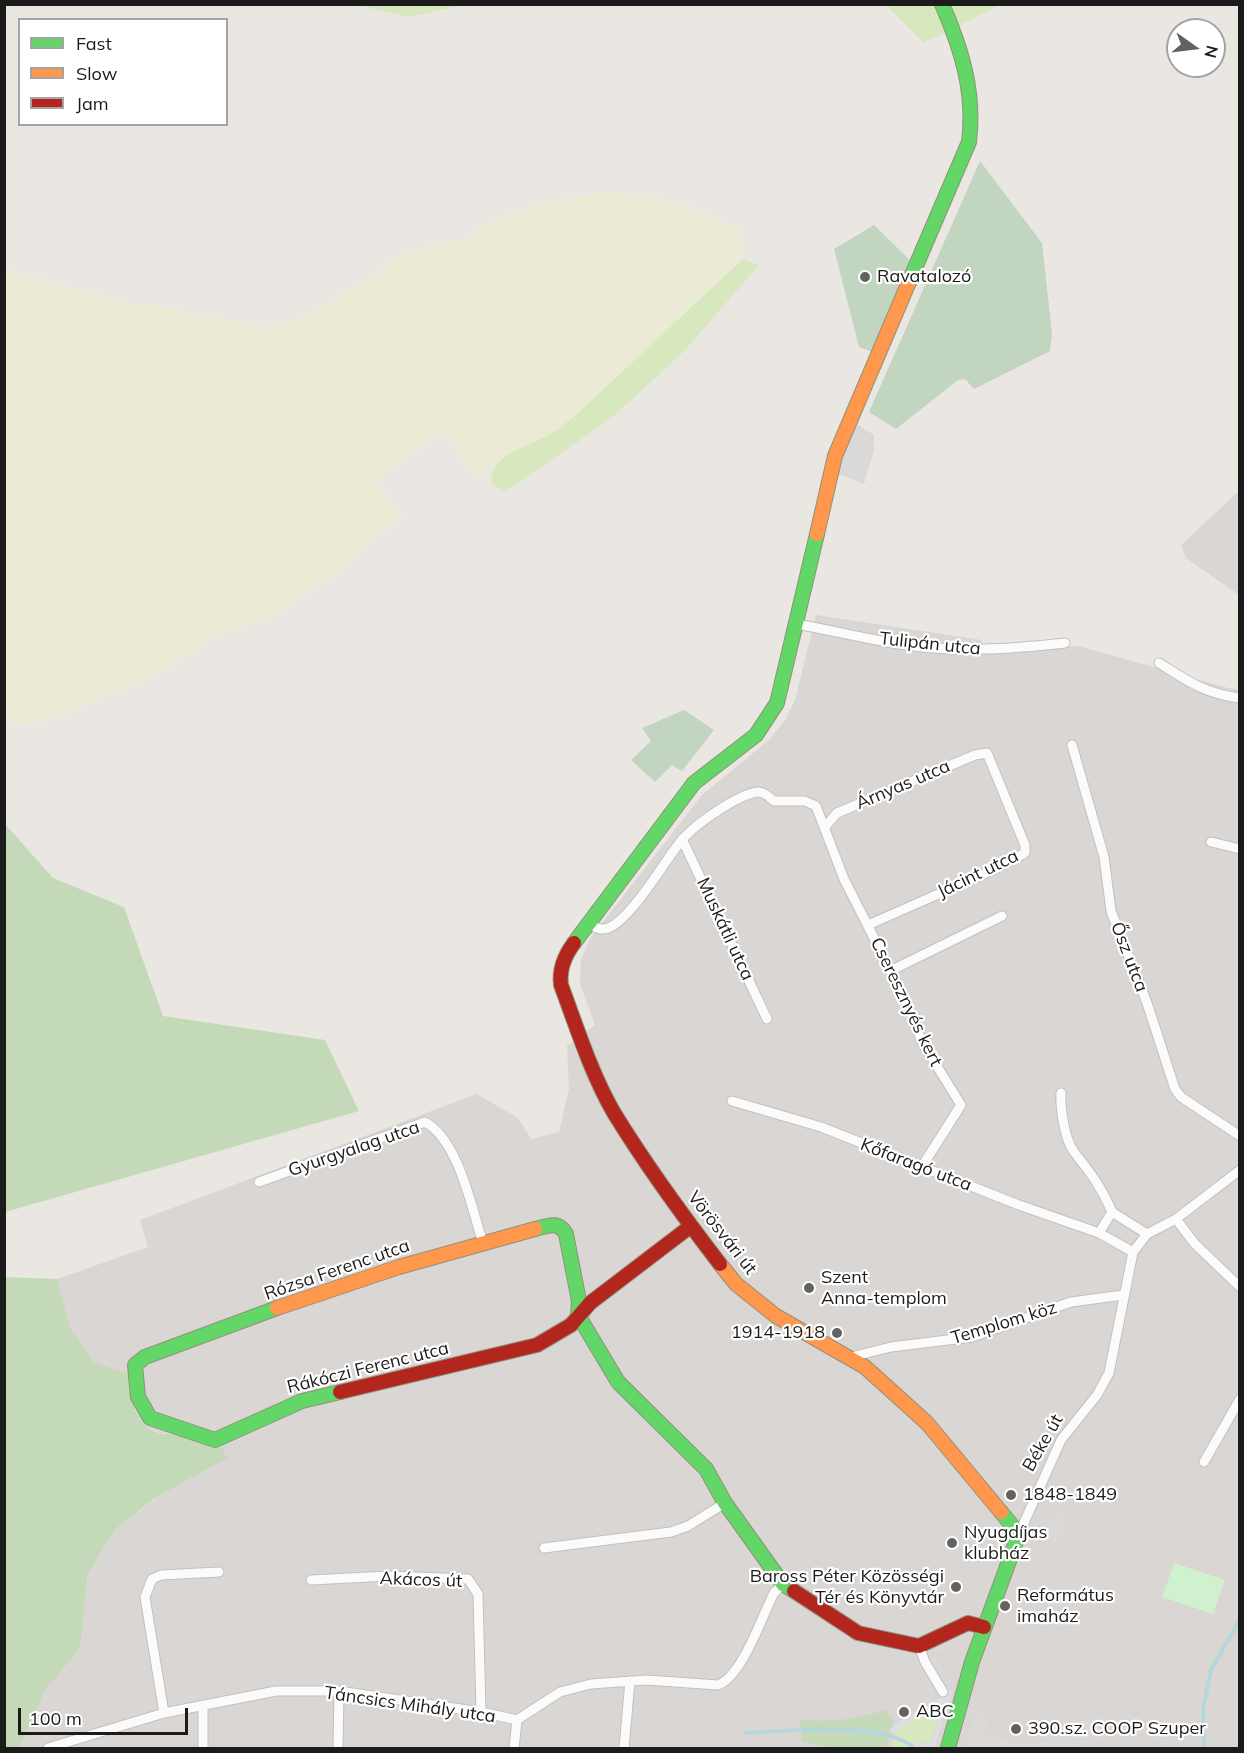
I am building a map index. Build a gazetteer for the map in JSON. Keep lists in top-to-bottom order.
{
  "streets": {
    "main road": [
      "Vörösvári út",
      "Rózsa Ferenc utca",
      "Rákóczi Ferenc utca",
      "Béke út"
    ],
    "street": [
      "Tulipán utca",
      "Árnyas utca",
      "Jácint utca",
      "Muskátli utca",
      "Ősz utca",
      "Cseresznyés kert",
      "Gyurgyalag utca",
      "Kőfaragó utca",
      "Templom köz",
      "Akácos út",
      "Táncsics Mihály utca"
    ]
  },
  "crossings": [
    ["Tulipán utca", "Vörösvári út"],
    ["Árnyas utca", "Jácint utca"],
    ["Árnyas utca", "Cseresznyés kert"],
    ["Jácint utca", "Cseresznyés kert"],
    ["Muskátli utca", "Cseresznyés kert"],
    ["Cseresznyés kert", "Kőfaragó utca"],
    ["Gyurgyalag utca", "Rózsa Ferenc utca"],
    ["Kőfaragó utca", "Béke út"],
    ["Vörösvári út", "Templom köz"],
    ["Vörösvári út", "Rákóczi Ferenc utca"],
    ["Vörösvári út", "Béke út"],
    ["Rózsa Ferenc utca", "Rákóczi Ferenc utca"],
    ["Templom köz", "Béke út"],
    ["Akácos út", "Táncsics Mihály utca"]
  ],
  "places": [
    "Ravatalozó",
    "Szent Anna-templom",
    "1914-1918",
    "1848-1849",
    "Nyugdíjas klubház",
    "Baross Péter Közösségi Tér és Könyvtár",
    "Református imaház",
    "ABC",
    "390.sz. COOP Szuper"
  ],
  "legend": ["Fast", "Slow", "Jam"],
  "scale_bar": "100 m",
  "north": "right"
}
